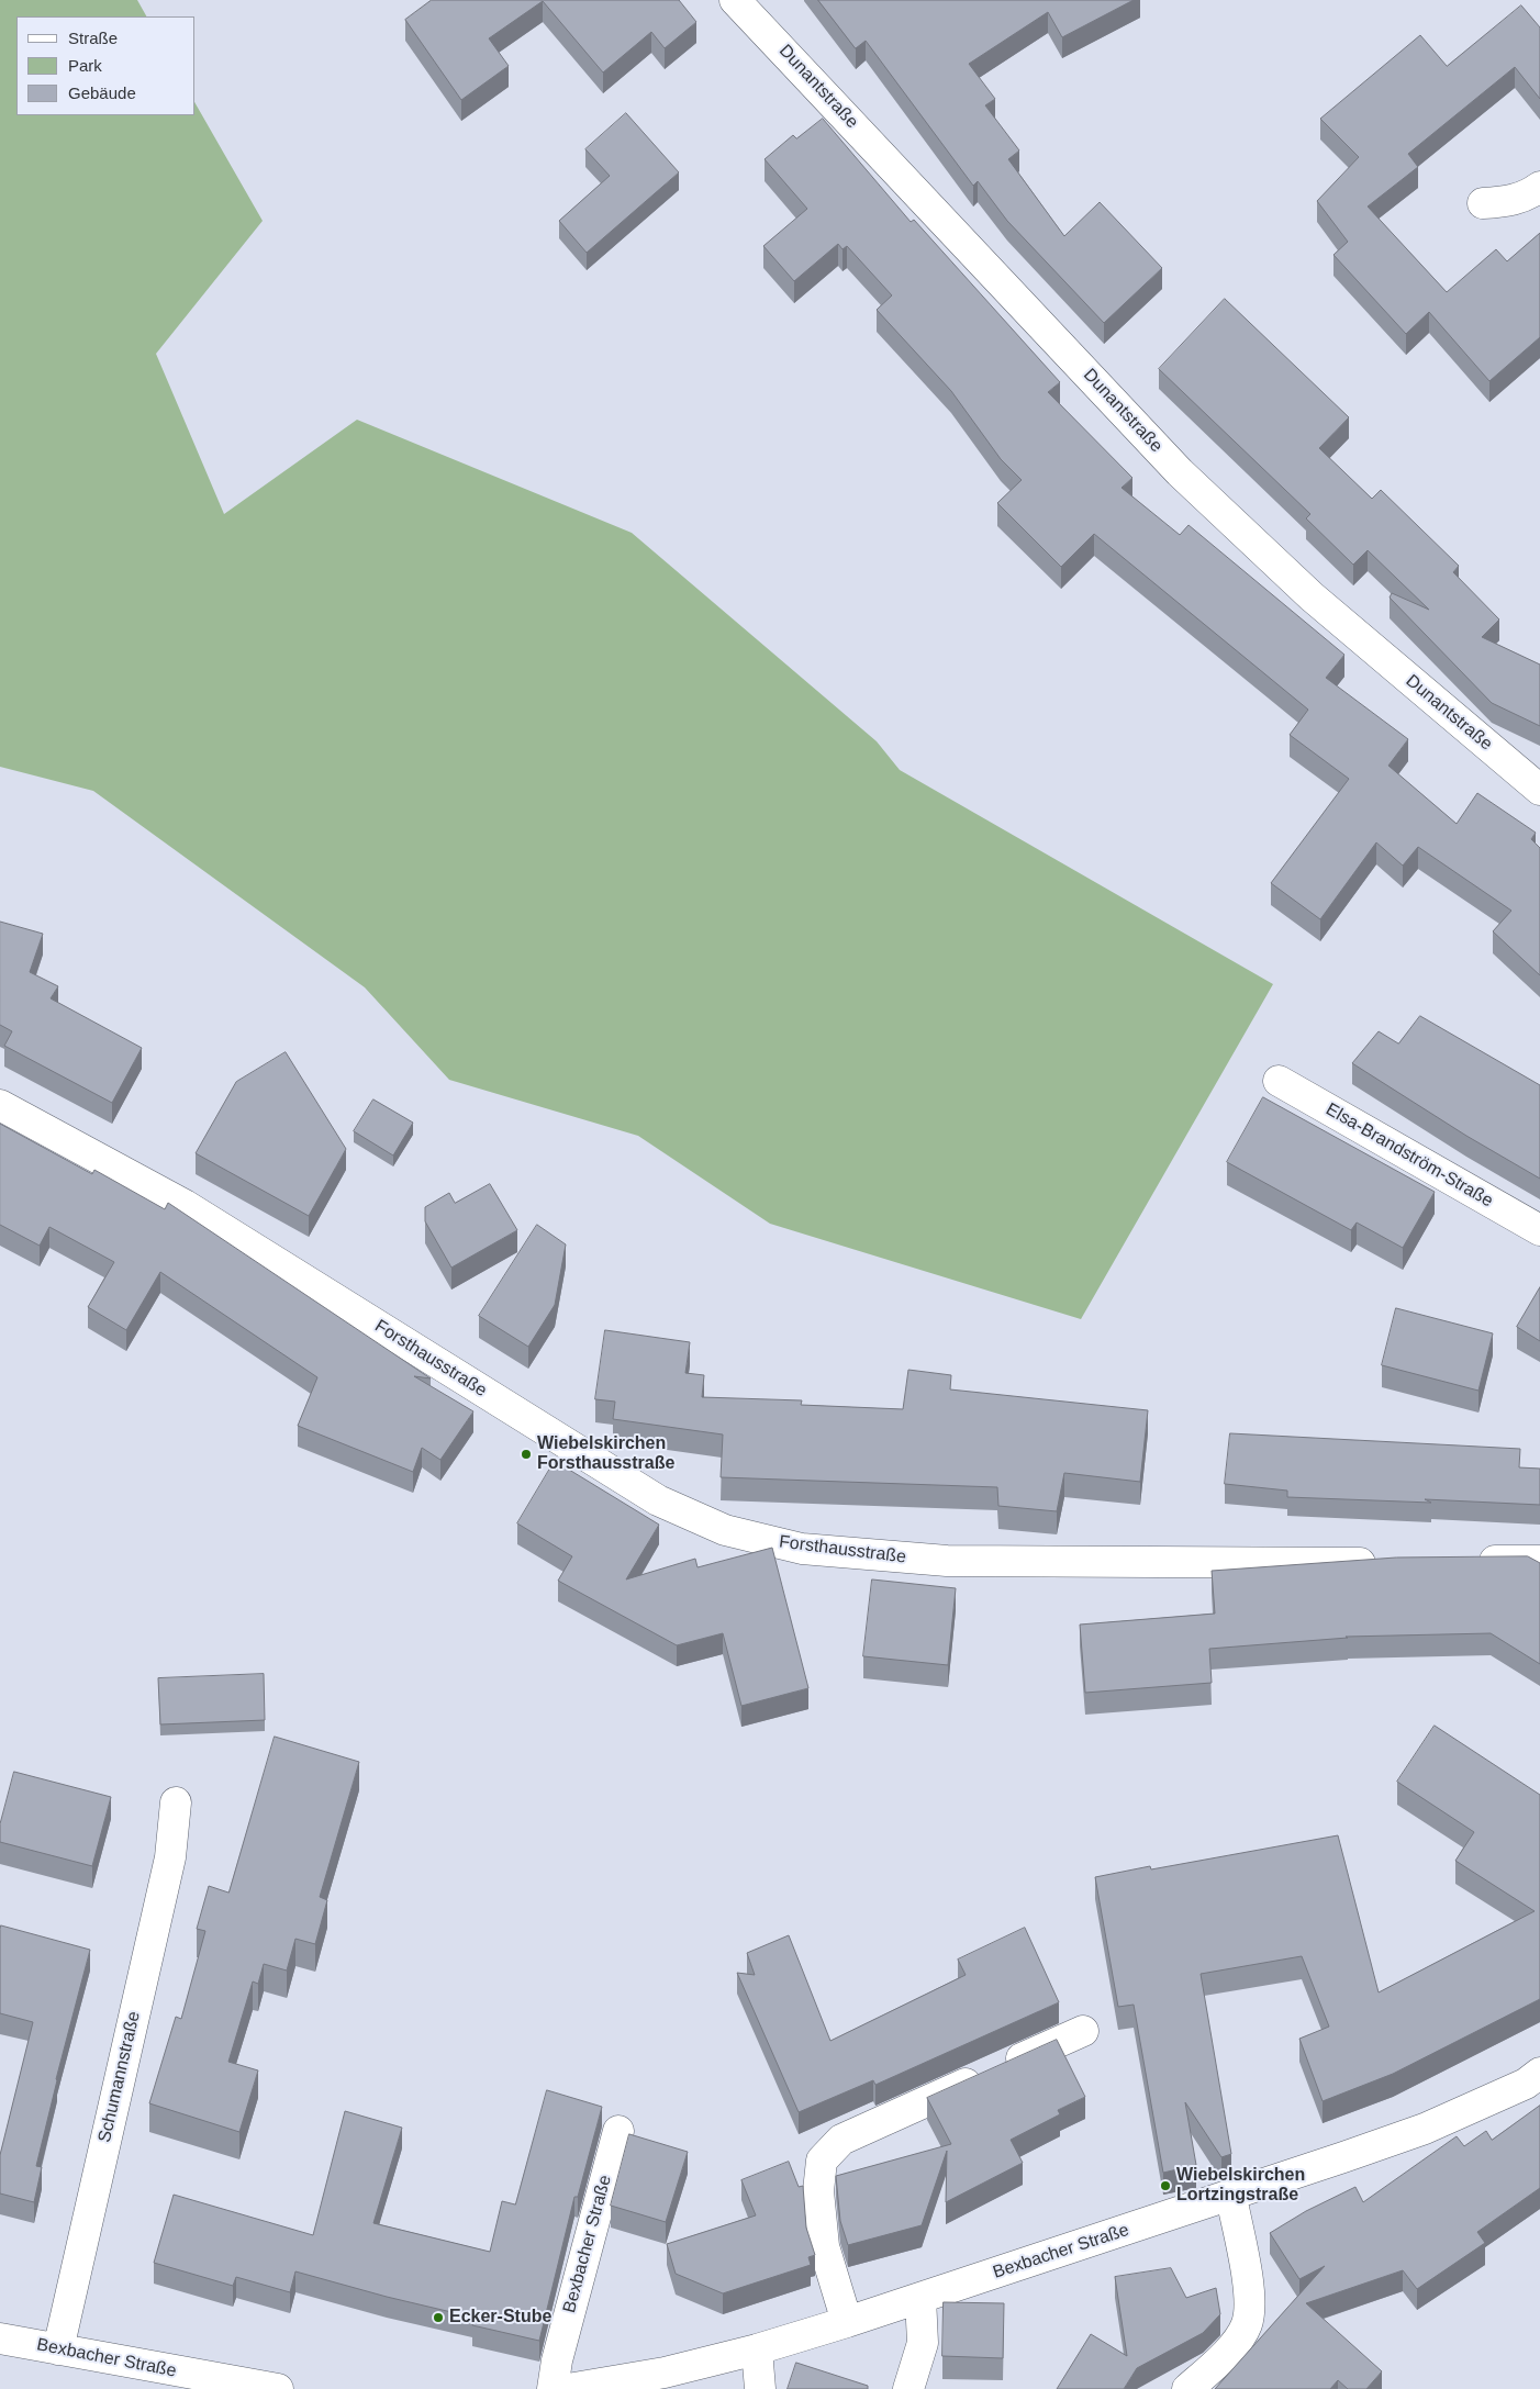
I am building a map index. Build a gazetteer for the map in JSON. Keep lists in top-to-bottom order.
{
  "streets": {
    "street": [
      "Dunantstraße",
      "Elsa-Brandström-Straße",
      "Forsthausstraße",
      "Schumannstraße",
      "Bexbacher Straße"
    ]
  },
  "crossings": [
    ["Schumannstraße", "Bexbacher Straße"]
  ],
  "places": ["Wiebelskirchen Forsthausstraße", "Wiebelskirchen Lortzingstraße", "Ecker-Stube"],
  "legend": ["Straße", "Park", "Gebäude"]
}
